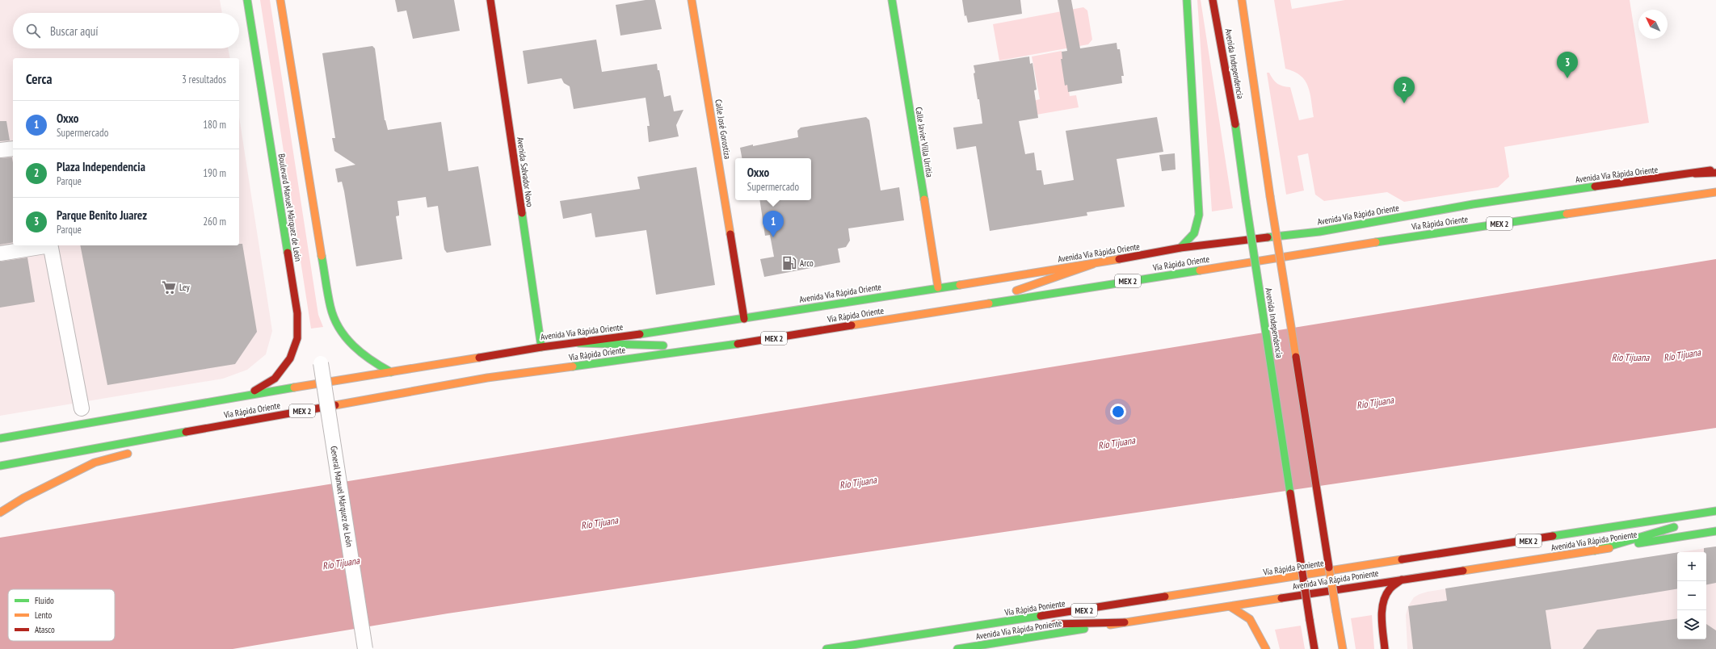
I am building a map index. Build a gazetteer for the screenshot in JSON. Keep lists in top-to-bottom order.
{
  "streets": {
    "main road": [
      "Avenida Independencia",
      "Calle José Gorostiza",
      "Calle Javier Villa Urritia",
      "Avenida Salvador Novo",
      "Avenida Vía Rápida Oriente",
      "Boulevard Manuel Márquez de León",
      "Vía Rápida Oriente",
      "MEX 2",
      "Avenida Vía Rápida Poniente",
      "Vía Rápida Poniente"
    ],
    "street": ["General Manuel Márquez de León"]
  },
  "crossings": [
    ["Calle José Gorostiza", "Avenida Vía Rápida Oriente"],
    ["Calle Javier Villa Urritia", "Avenida Vía Rápida Oriente"],
    ["Avenida Salvador Novo", "Avenida Vía Rápida Oriente"],
    ["Avenida Vía Rápida Oriente", "Vía Rápida Oriente"],
    ["Boulevard Manuel Márquez de León", "Vía Rápida Oriente"],
    ["Avenida Vía Rápida Poniente", "Vía Rápida Poniente"]
  ],
  "water": ["Río Tijuana", "Rio Tijuana"],
  "places": {
    "fuel station": ["Arco"],
    "supermarket": ["Ley"]
  },
  "legend": ["Fluido", "Lento", "Atasco"],
  "north": "top left",
  "page": {
    "search": "Buscar aquí",
    "pins": ["3", "2", "1"],
    "heading": ["Cerca", "3 resultados"],
    "list": [
      {
        "mark": "1",
        "name": "Oxxo",
        "note": "Supermercado",
        "value": "180 m"
      },
      {
        "mark": "2",
        "name": "Plaza Independencia",
        "note": "Parque",
        "value": "190 m"
      },
      {
        "mark": "3",
        "name": "Parque Benito Juarez",
        "note": "Parque",
        "value": "260 m"
      }
    ],
    "popup": ["Oxxo", "Supermercado"],
    "map_buttons": ["+", "−"]
  }
}
